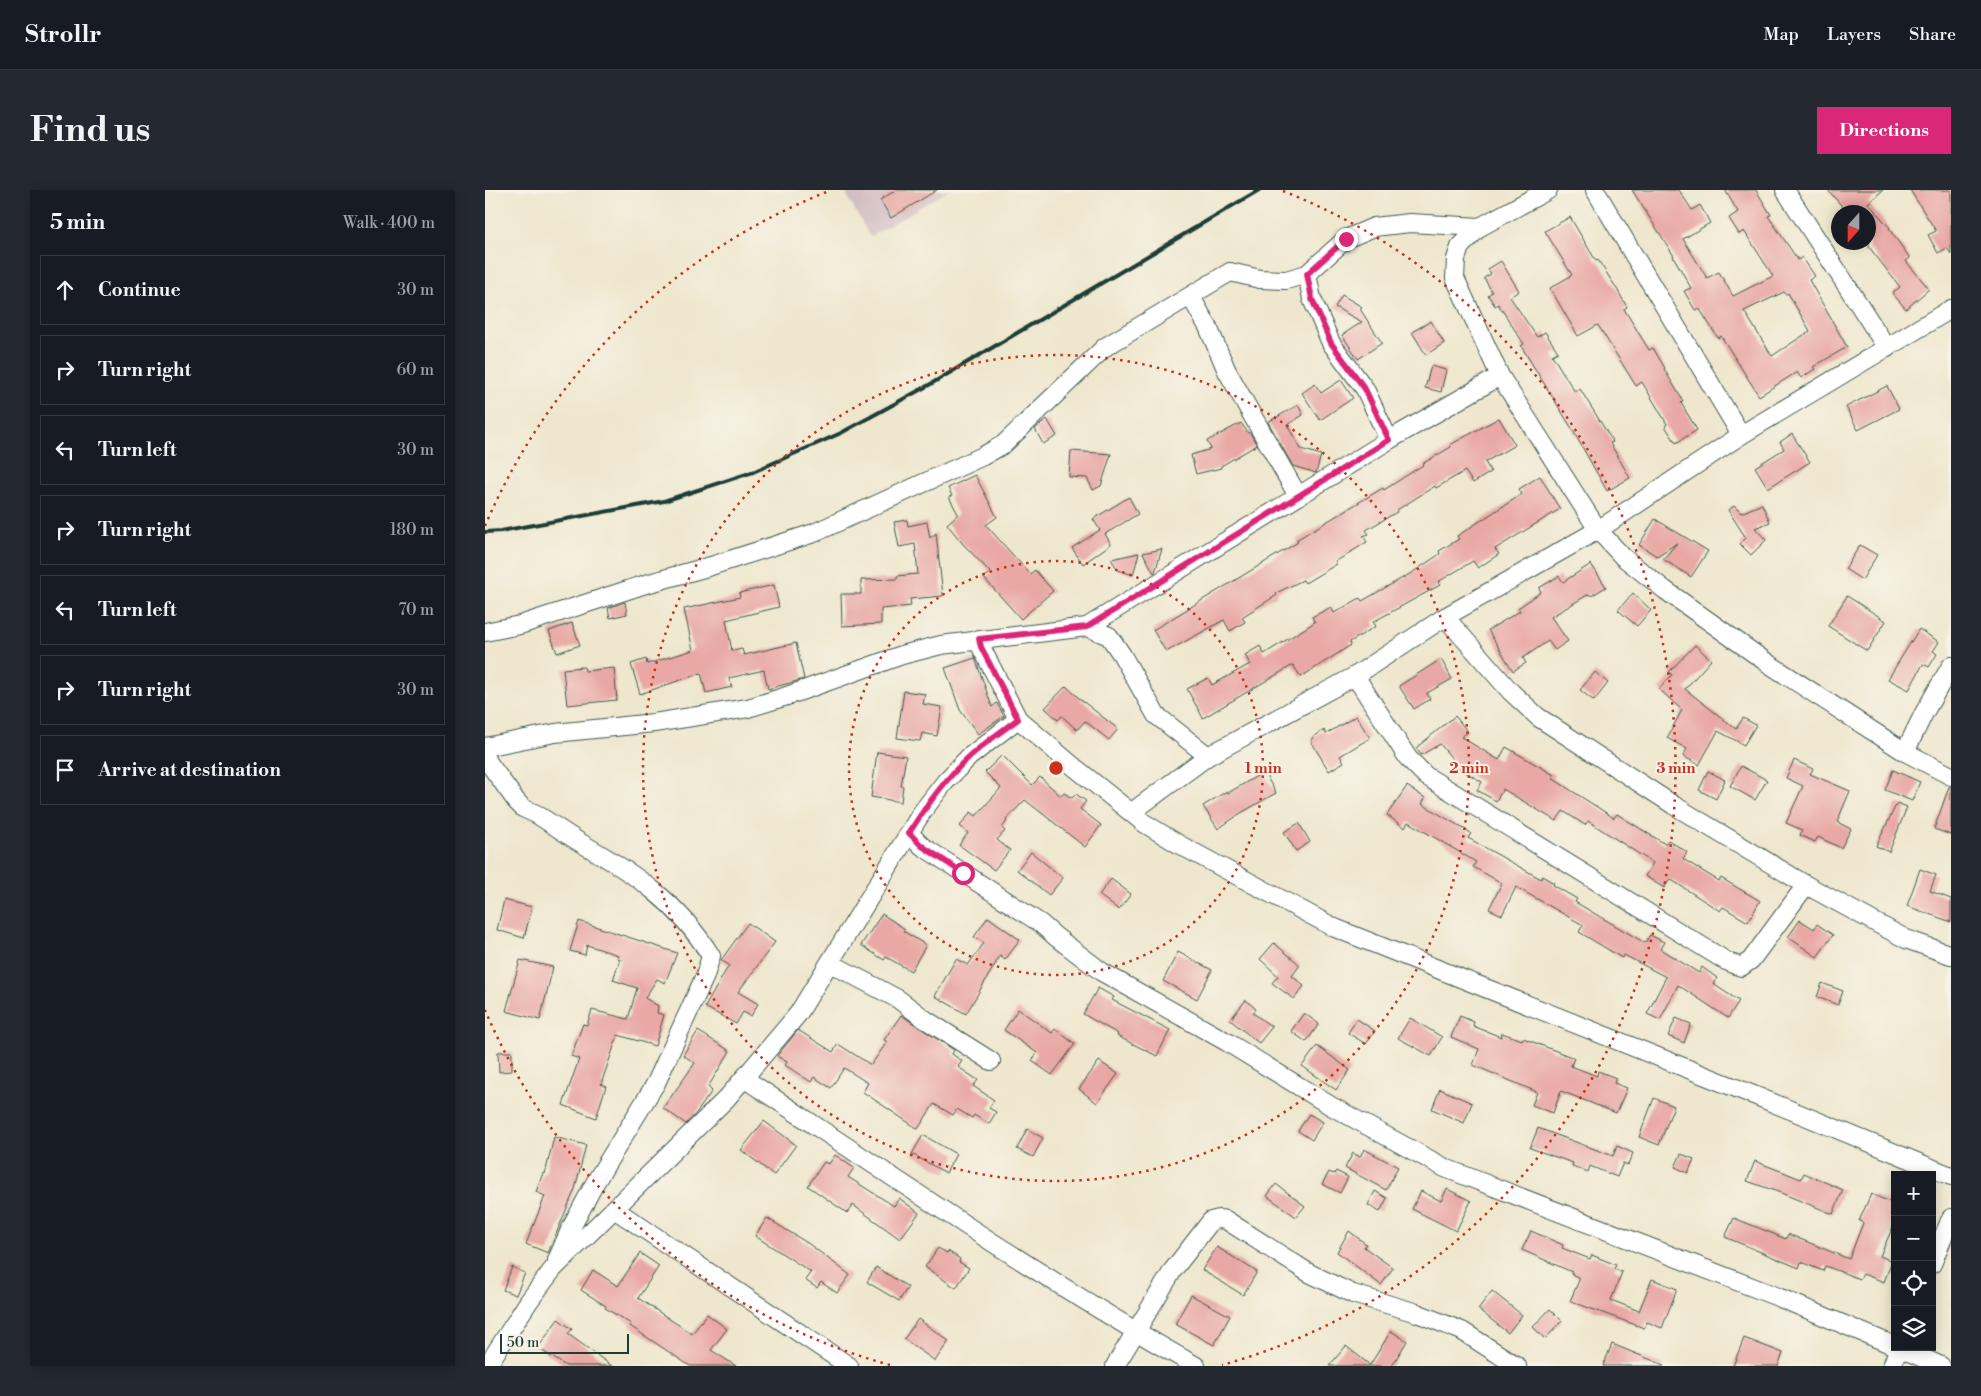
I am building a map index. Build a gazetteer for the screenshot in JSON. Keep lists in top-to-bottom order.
{
  "scale_bar": "50 m",
  "north": "bottom",
  "page": {
    "header": "Strollr",
    "nav": ["Map", "Layers", "Share"],
    "buttons": "Directions",
    "title": "Find us",
    "heading": ["5 min", "Walk · 400 m"],
    "list": [
      ["Continue", "30 m"],
      ["Turn right", "60 m"],
      ["Turn left", "30 m"],
      ["Turn right", "180 m"],
      ["Turn left", "70 m"],
      ["Turn right", "30 m"],
      "Arrive at destination"
    ],
    "map_buttons": ["+", "−"],
    "scale": "50 m"
  },
  "rings": ["1 min", "2 min", "3 min"]
}
